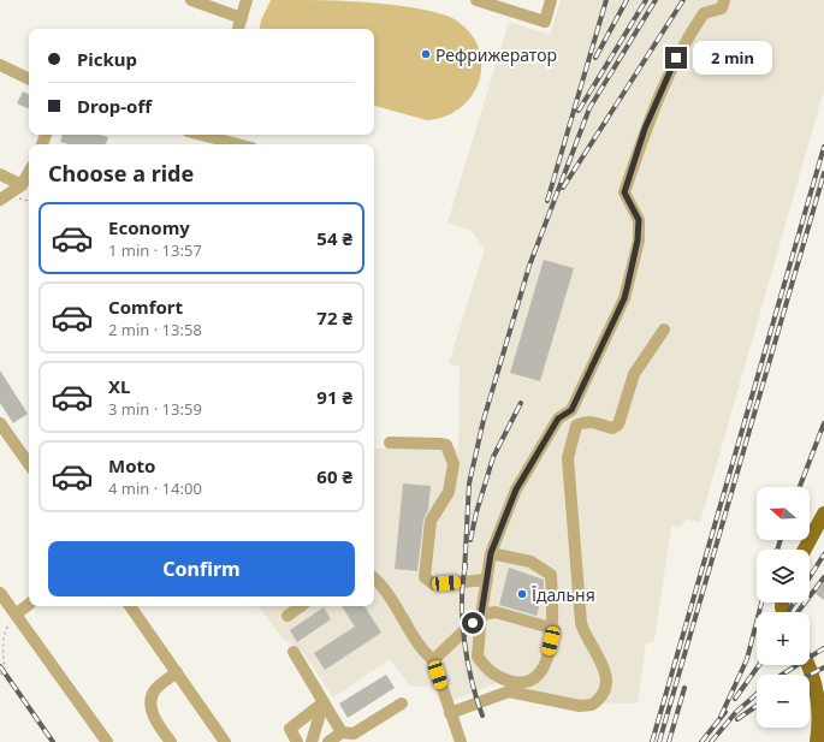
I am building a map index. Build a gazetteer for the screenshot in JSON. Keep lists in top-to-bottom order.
{
  "places": ["Рефрижератор", "Їдальня"],
  "north": "left",
  "page": {
    "banner": ["Pickup", "Drop-off"],
    "bubble": "2 min",
    "heading": "Choose a ride",
    "list": [
      {
        "name": "Economy",
        "note": "1 min · 13:57",
        "value": "54 ₴"
      },
      {
        "name": "Comfort",
        "note": "2 min · 13:58",
        "value": "72 ₴"
      },
      {
        "name": "XL",
        "note": "3 min · 13:59",
        "value": "91 ₴"
      },
      {
        "name": "Moto",
        "note": "4 min · 14:00",
        "value": "60 ₴"
      }
    ],
    "map_buttons": ["+", "−"],
    "buttons": "Confirm"
  }
}
